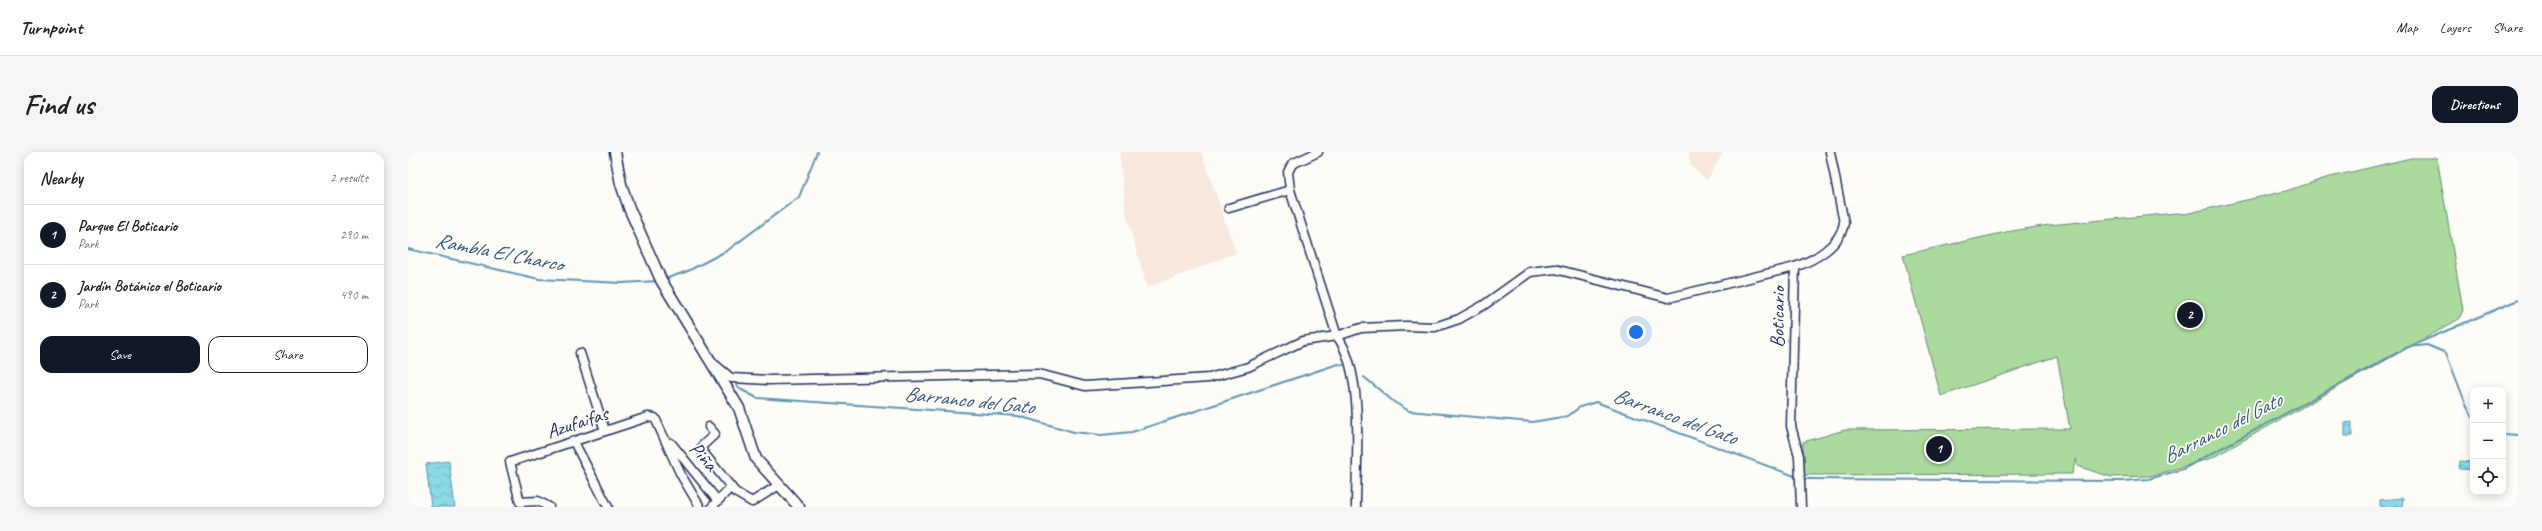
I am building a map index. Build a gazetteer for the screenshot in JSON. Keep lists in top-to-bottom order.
{
  "streets": {
    "street": ["Boticario", "Azufaifas", "Piña"]
  },
  "crossings": [
    ["Azufaifas", "Piña"]
  ],
  "water": ["Rambla El Charco", "Barranco del Gato"],
  "page": {
    "header": "Turnpoint",
    "nav": ["Map", "Layers", "Share"],
    "buttons": [
      "Directions",
      ["Save", "Share"]
    ],
    "title": "Find us",
    "heading": ["Nearby", "2 results"],
    "list": [
      {
        "mark": "1",
        "name": "Parque El Boticario",
        "note": "Park",
        "value": "290 m"
      },
      {
        "mark": "2",
        "name": "Jardín Botánico el Boticario",
        "note": "Park",
        "value": "490 m"
      }
    ],
    "pins": ["2", "1"],
    "map_buttons": ["+", "−"]
  }
}
